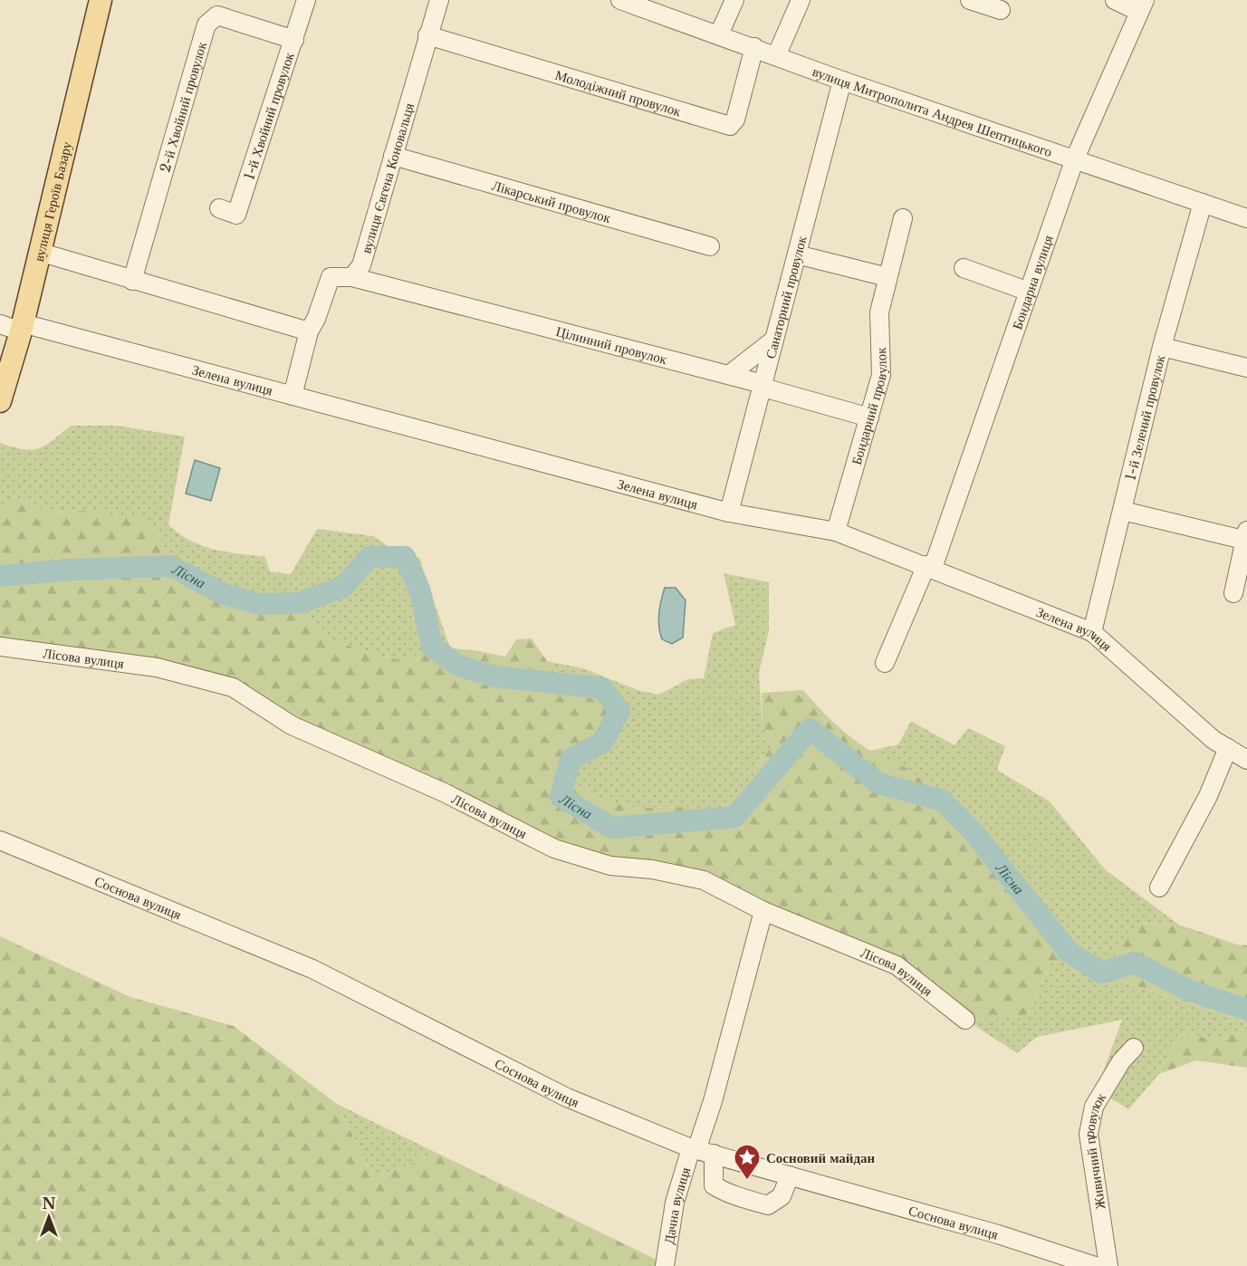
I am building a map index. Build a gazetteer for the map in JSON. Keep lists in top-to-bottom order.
{
  "streets": {
    "main road": ["вулиця Героїв Базару"],
    "street": [
      "Молодіжний провулок",
      "2-й Хвойний провулок",
      "вулиця Митрополита Андрея Шептицького",
      "1-й Хвойний провулок",
      "вулиця Євгена Коновальця",
      "Лікарський провулок",
      "Бондарна вулиця",
      "Санаторний провулок",
      "Цілинний провулок",
      "Зелена вулиця",
      "Бондарний провулок",
      "1-й Зелений провулок",
      "Лісова вулиця",
      "Соснова вулиця",
      "Живичний провулок",
      "Дачна вулиця"
    ]
  },
  "crossings": [
    ["Молодіжний провулок", "вулиця Митрополита Андрея Шептицького"],
    ["Молодіжний провулок", "вулиця Євгена Коновальця"],
    ["2-й Хвойний провулок", "1-й Хвойний провулок"],
    ["вулиця Митрополита Андрея Шептицького", "Бондарна вулиця"],
    ["вулиця Митрополита Андрея Шептицького", "Санаторний провулок"],
    ["вулиця Митрополита Андрея Шептицького", "1-й Зелений провулок"],
    ["вулиця Євгена Коновальця", "Лікарський провулок"],
    ["вулиця Євгена Коновальця", "Цілинний провулок"],
    ["вулиця Героїв Базару", "Зелена вулиця"],
    ["Бондарна вулиця", "Зелена вулиця"],
    ["Санаторний провулок", "Цілинний провулок"],
    ["Санаторний провулок", "Зелена вулиця"],
    ["Цілинний провулок", "Бондарний провулок"],
    ["Зелена вулиця", "Бондарний провулок"],
    ["Зелена вулиця", "1-й Зелений провулок"],
    ["Лісова вулиця", "Дачна вулиця"],
    ["Соснова вулиця", "Дачна вулиця"]
  ],
  "water": ["Лісна"],
  "places": {
    "place": ["Сосновий майдан"]
  },
  "north": "top"
}
